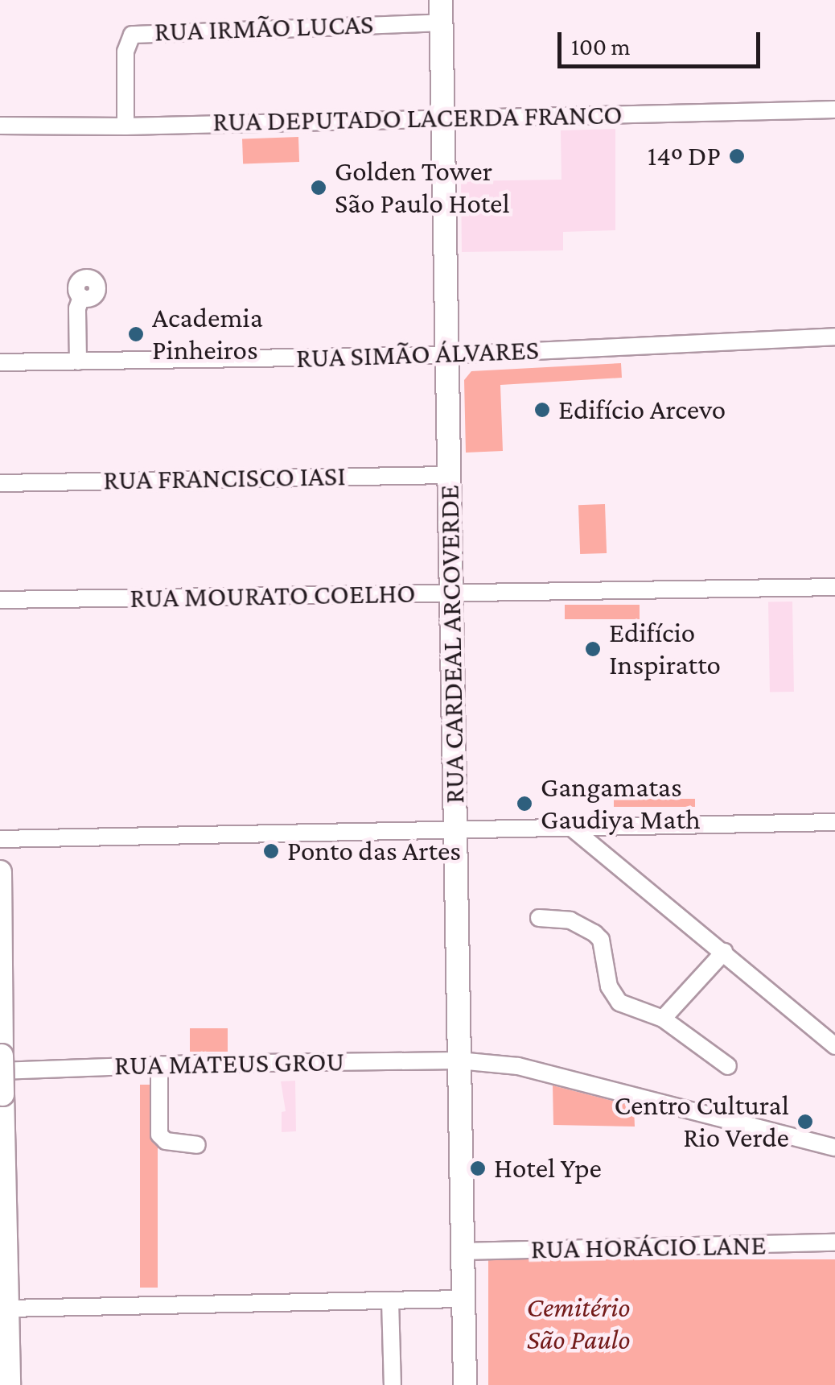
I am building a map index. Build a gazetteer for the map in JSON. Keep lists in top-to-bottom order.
{
  "streets": {
    "main road": ["RUA CARDEAL ARCOVERDE"],
    "street": [
      "RUA IRMÃO LUCAS",
      "RUA DEPUTADO LACERDA FRANCO",
      "RUA SIMÃO ÁLVARES",
      "RUA FRANCISCO IASI",
      "RUA MOURATO COELHO",
      "RUA MATEUS GROU",
      "RUA HORÁCIO LANE"
    ]
  },
  "crossings": [
    ["RUA IRMÃO LUCAS", "RUA DEPUTADO LACERDA FRANCO"],
    ["RUA IRMÃO LUCAS", "RUA CARDEAL ARCOVERDE"],
    ["RUA DEPUTADO LACERDA FRANCO", "RUA CARDEAL ARCOVERDE"],
    ["RUA SIMÃO ÁLVARES", "RUA CARDEAL ARCOVERDE"],
    ["RUA FRANCISCO IASI", "RUA CARDEAL ARCOVERDE"],
    ["RUA MOURATO COELHO", "RUA CARDEAL ARCOVERDE"],
    ["RUA CARDEAL ARCOVERDE", "RUA MATEUS GROU"],
    ["RUA CARDEAL ARCOVERDE", "RUA HORÁCIO LANE"]
  ],
  "parks": ["Cemitério São Paulo"],
  "places": [
    "14º DP",
    "Golden Tower São Paulo Hotel",
    "Academia Pinheiros",
    "Edifício Arcevo",
    "Edifício Inspiratto",
    "Gangamatas Gaudiya Math",
    "Ponto das Artes",
    "Centro Cultural Rio Verde",
    "Hotel Ype"
  ],
  "scale_bar": "100 m"
}
